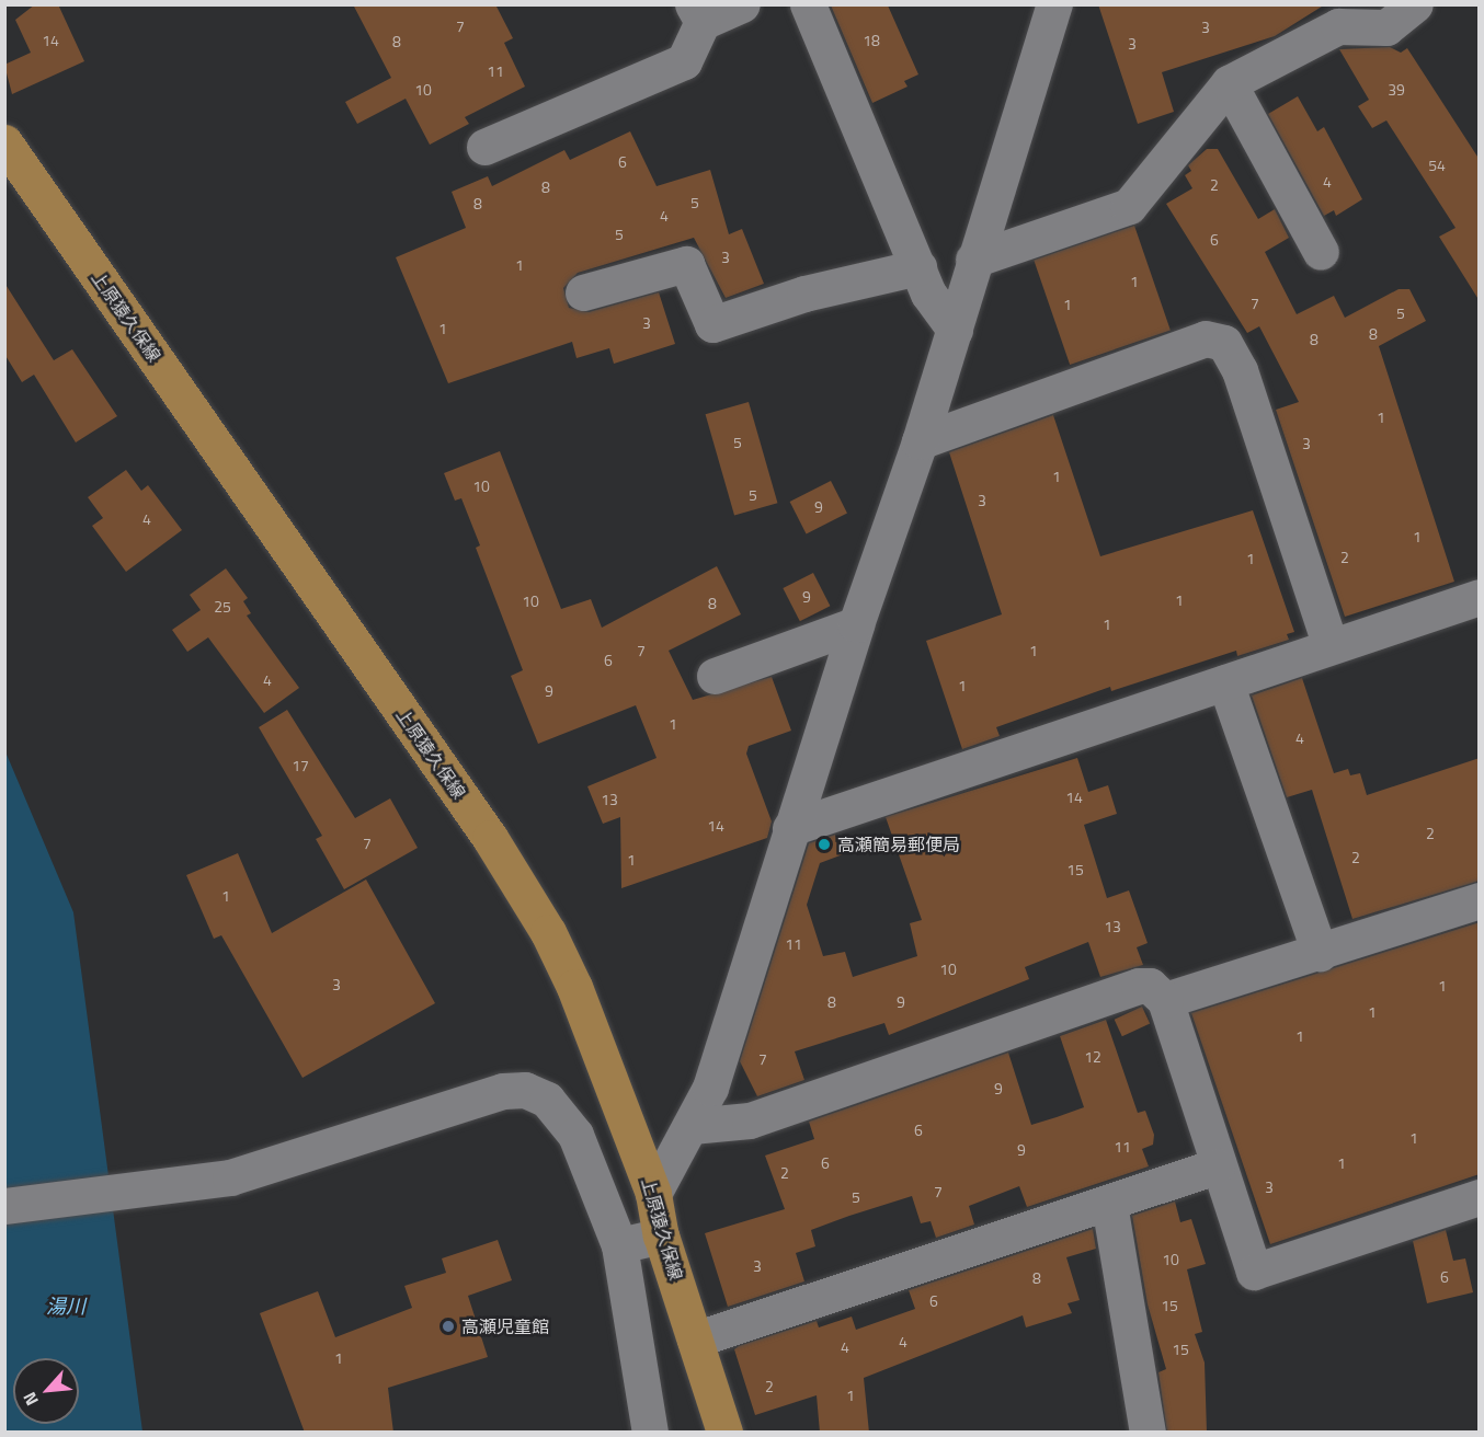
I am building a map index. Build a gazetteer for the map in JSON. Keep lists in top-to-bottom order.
{
  "streets": {
    "main road": ["上原猿久保線"]
  },
  "water": ["湯川"],
  "places": ["高瀬簡易郵便局", "高瀬児童館"],
  "house_numbers": [
    "7",
    "3",
    "14",
    "18",
    "8",
    "3",
    "11",
    "10",
    "39",
    "6",
    "54",
    "4",
    "2",
    "8",
    "5",
    "8",
    "4",
    "5",
    "6",
    "3",
    "1",
    "1",
    "7",
    "1",
    "5",
    "3",
    "1",
    "8",
    "8",
    "1",
    "5",
    "3",
    "1",
    "10",
    "5",
    "3",
    "9",
    "4",
    "1",
    "2",
    "1",
    "9",
    "1",
    "10",
    "8",
    "25",
    "1",
    "7",
    "1",
    "6",
    "4",
    "1",
    "9",
    "1",
    "4",
    "17",
    "14",
    "13",
    "14",
    "2",
    "7",
    "2",
    "1",
    "15",
    "1",
    "13",
    "11",
    "10",
    "3",
    "1",
    "8",
    "9",
    "1",
    "1",
    "12",
    "7",
    "9",
    "6",
    "1",
    "11",
    "9",
    "6",
    "1",
    "2",
    "3",
    "7",
    "5",
    "10",
    "3",
    "6",
    "8",
    "6",
    "15",
    "4",
    "4",
    "15",
    "1",
    "2",
    "1"
  ],
  "north": "bottom left"
}
